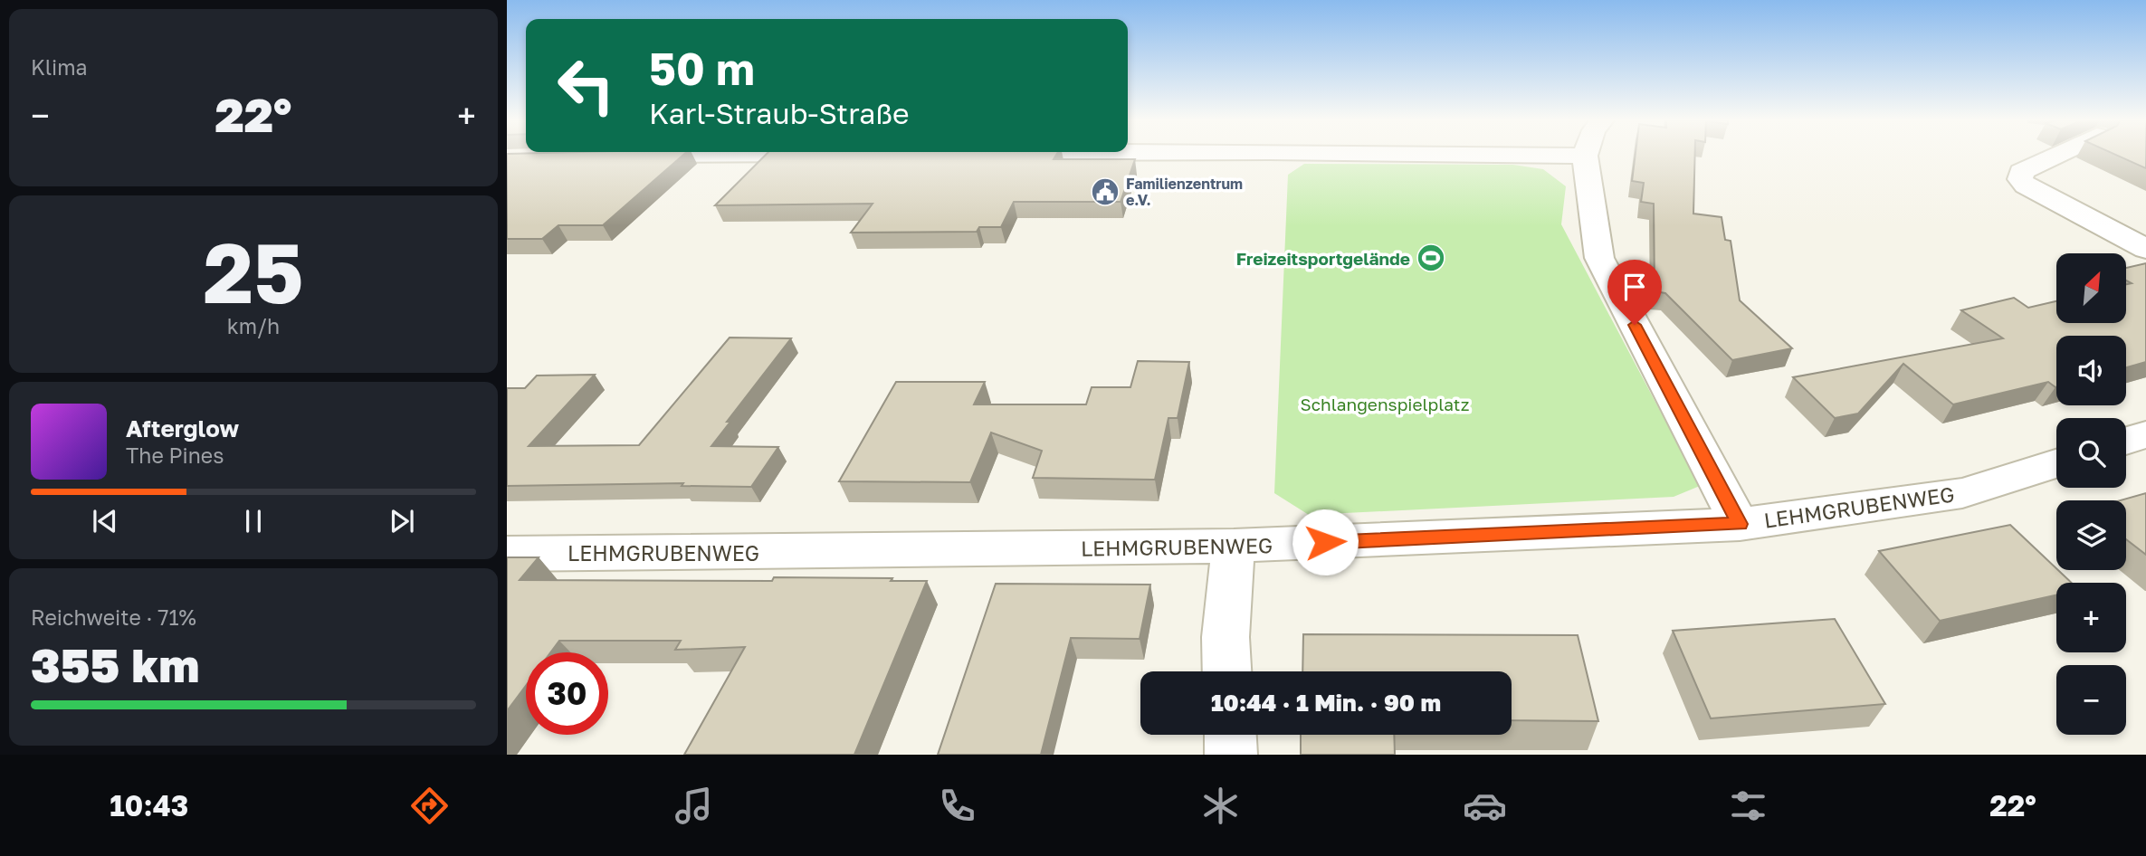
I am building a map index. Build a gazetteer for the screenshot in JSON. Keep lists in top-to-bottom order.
{
  "streets": {
    "street": ["LEHMGRUBENWEG"]
  },
  "parks": ["Schlangenspielplatz"],
  "places": {
    "public building": ["Familienzentrum e.V."],
    "sports": ["Freizeitsportgelände"]
  },
  "north": "top right",
  "page": {
    "tile": [
      "Klima",
      ["25", "km/h"],
      ["Reichweite · 71%", "355 km"]
    ],
    "turn": ["50 m", "Karl-Straub-Straße"],
    "heat": ["−", "22°", "+"],
    "map_buttons": ["+", "−"],
    "song": ["Afterglow", "The Pines"],
    "limit": "30",
    "trip": "10:44 · 1 Min. · 90 m",
    "tabs": ["10:43", "22°"]
  }
}
